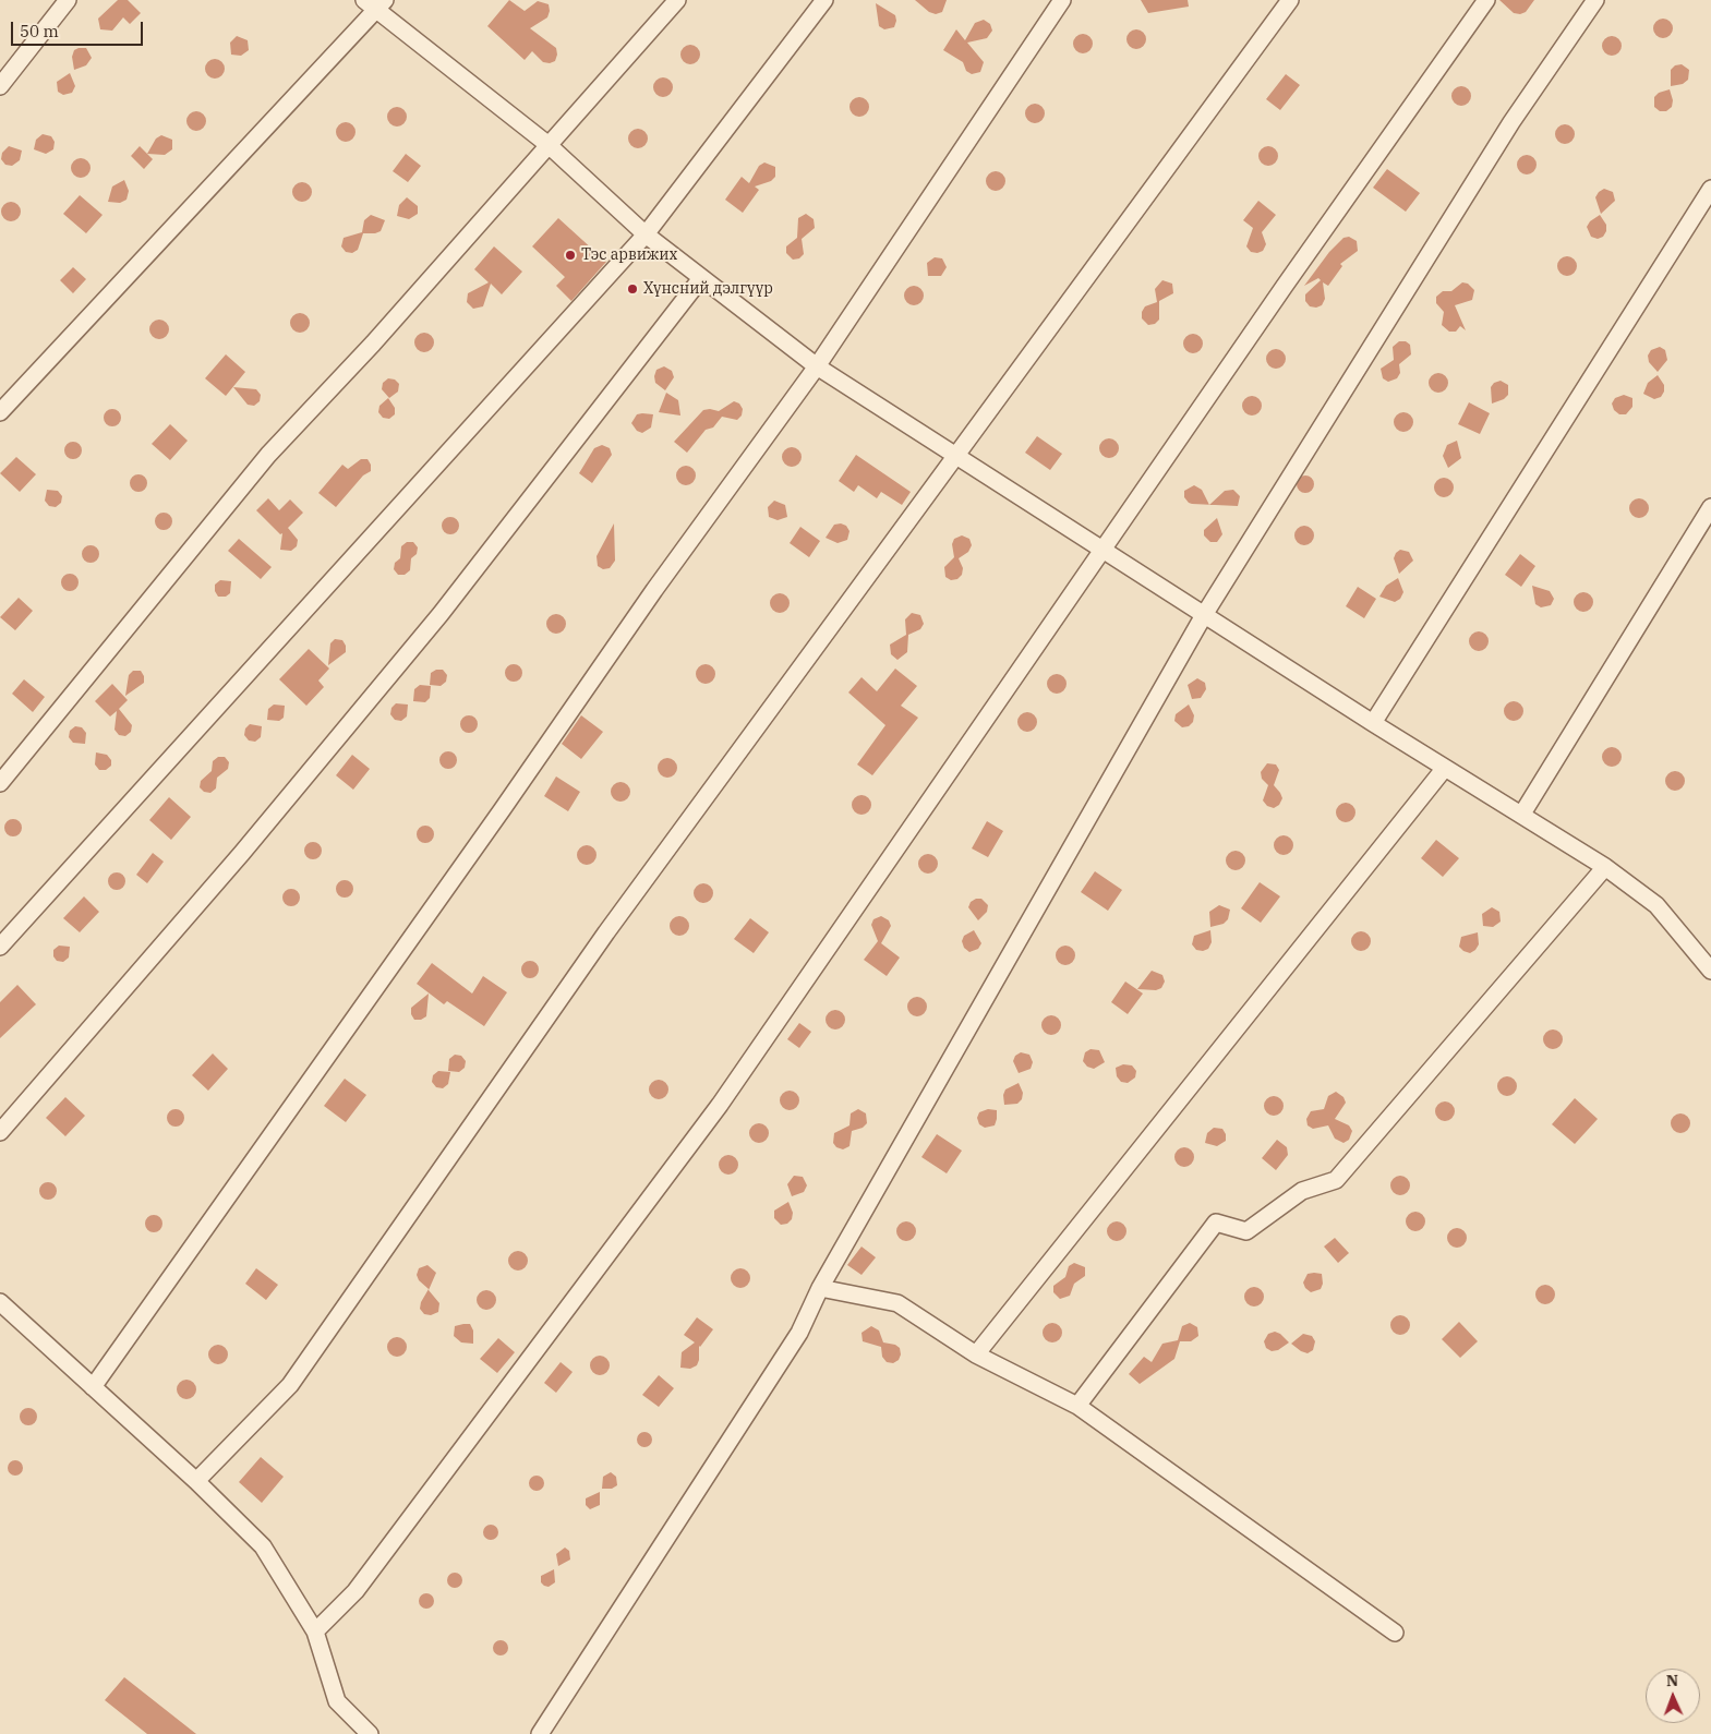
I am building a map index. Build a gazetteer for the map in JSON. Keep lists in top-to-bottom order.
{
  "places": ["Тэс арвижих", "Хүнсний дэлгүүр"],
  "scale_bar": "50 m",
  "north": "top"
}
